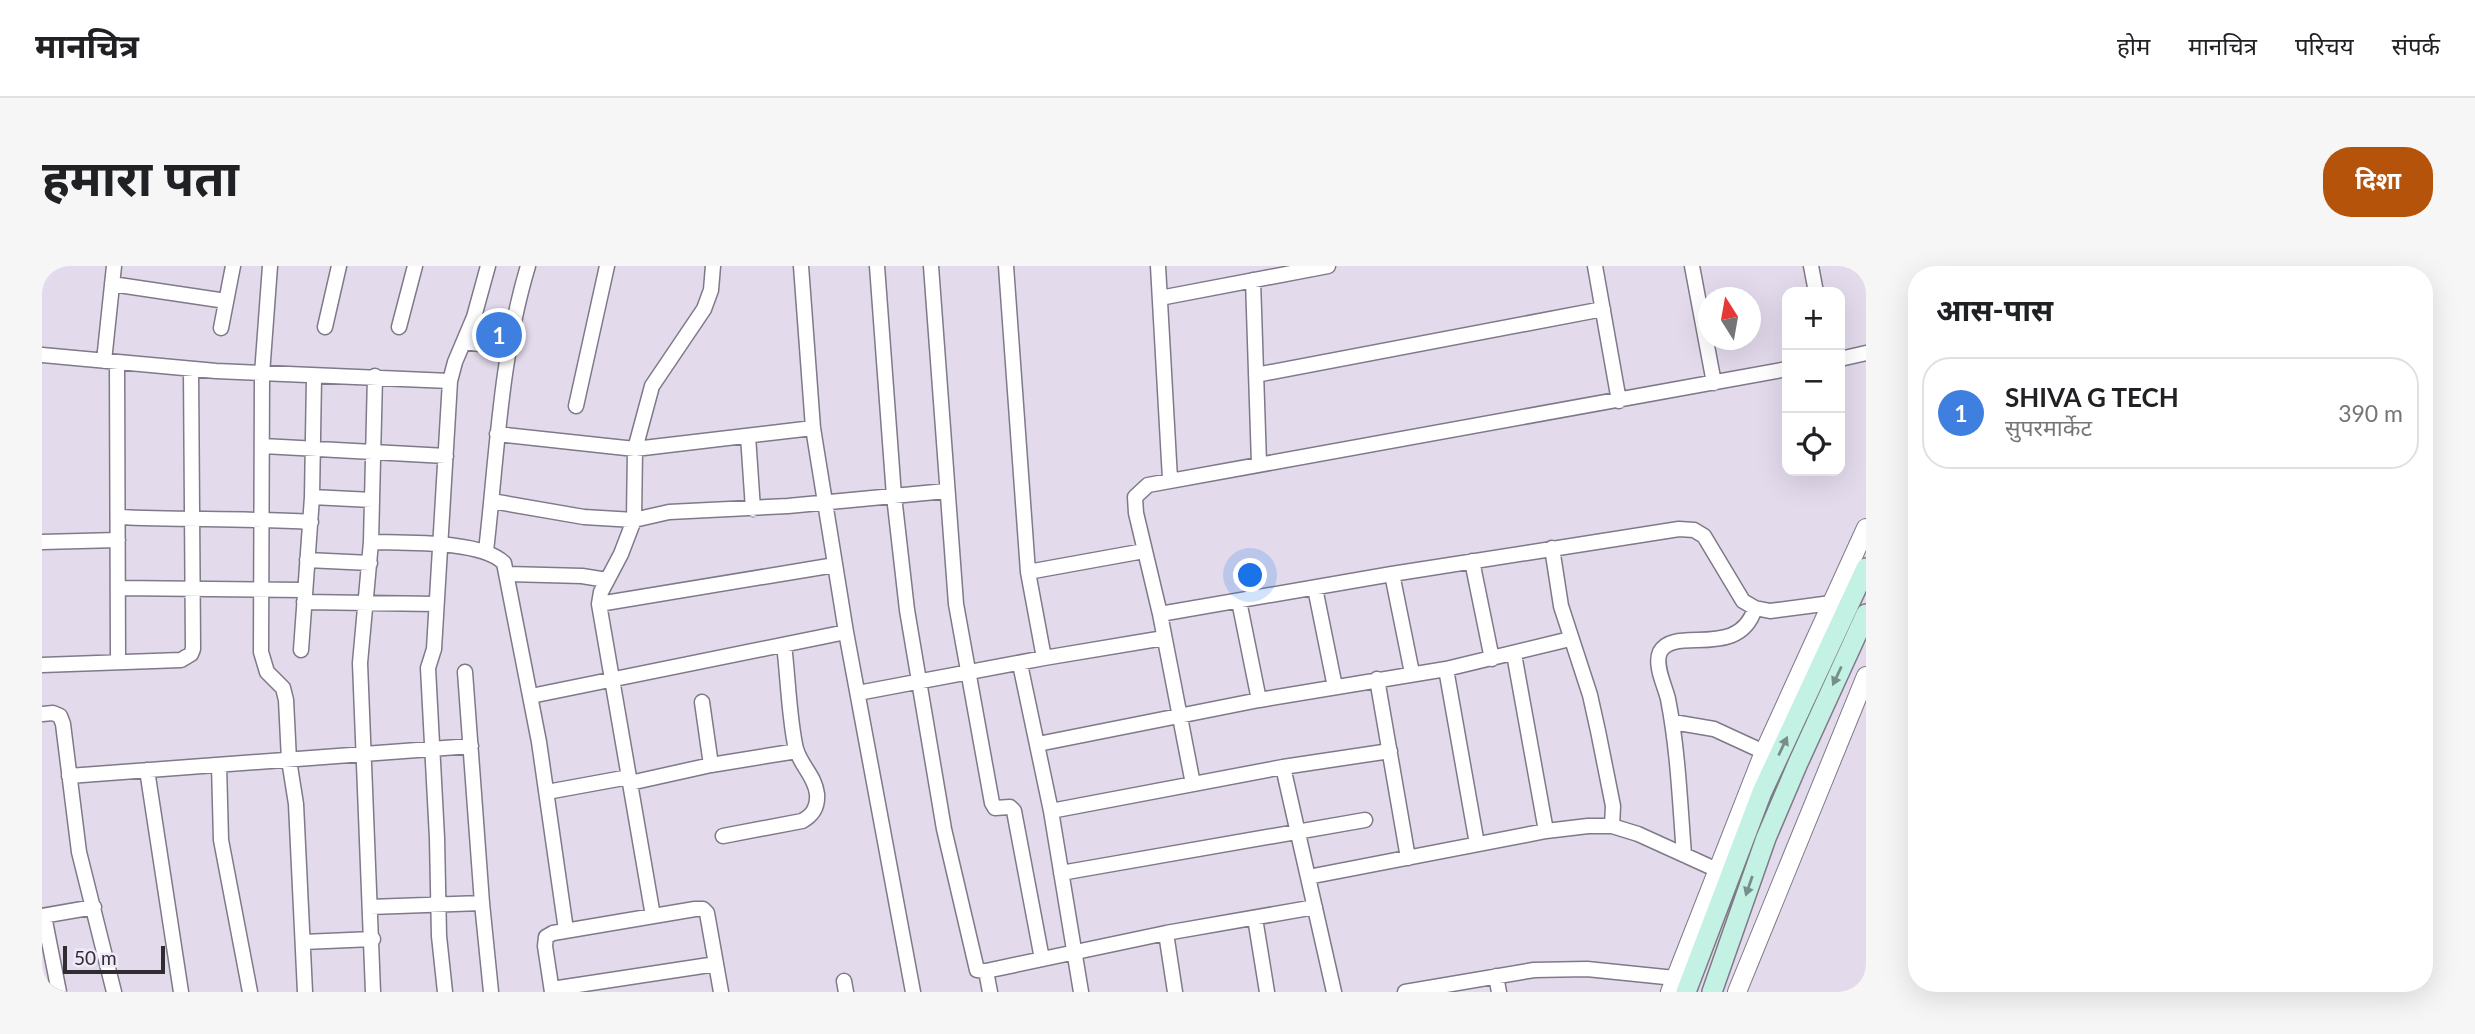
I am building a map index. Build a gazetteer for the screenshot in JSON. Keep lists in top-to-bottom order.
{
  "scale_bar": "50 m",
  "north": "top",
  "page": {
    "header": "मानचित्र",
    "nav": [
      "होम",
      "मानचित्र",
      "परिचय",
      "संपर्क"
    ],
    "buttons": "दिशा",
    "title": "हमारा पता",
    "heading": "आस-पास",
    "map_buttons": ["+", "−"],
    "pins": "1",
    "list": [
      {
        "mark": "1",
        "name": "SHIVA G TECH",
        "note": "सुपरमार्केट",
        "value": "390 m"
      }
    ],
    "scale": "50 m"
  }
}
